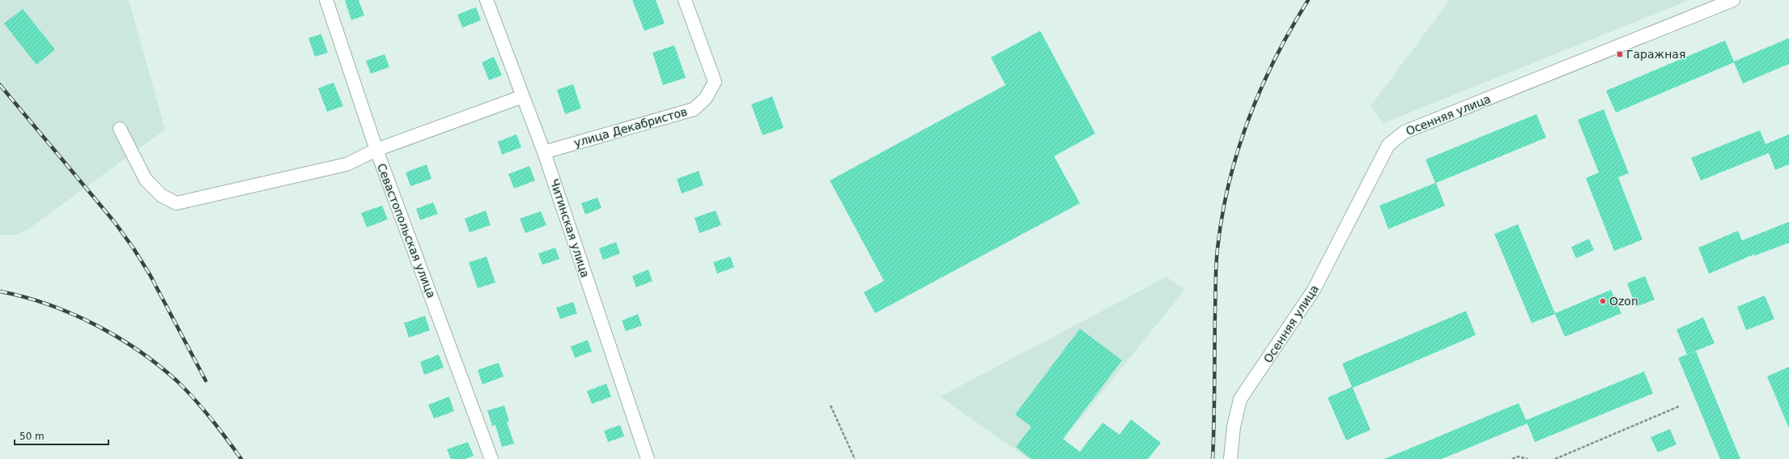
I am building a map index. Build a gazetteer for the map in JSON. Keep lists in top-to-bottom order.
{
  "streets": {
    "street": [
      "Осенняя улица",
      "улица Декабристов",
      "Читинская улица",
      "Севастопольская улица"
    ]
  },
  "crossings": [
    ["улица Декабристов", "Читинская улица"]
  ],
  "places": {
    "transit": ["Гаражная"],
    "other": ["Ozon"]
  },
  "scale_bar": "50 m"
}
